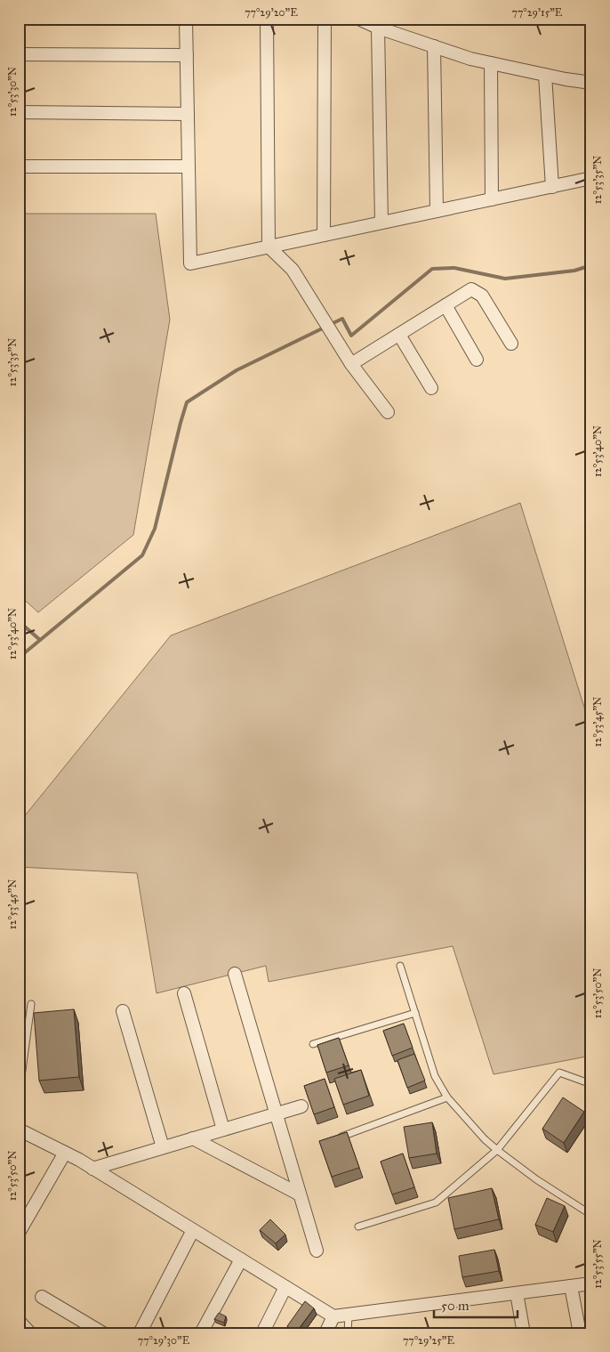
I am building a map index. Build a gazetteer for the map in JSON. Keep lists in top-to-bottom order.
{
  "scale_bar": "50 m",
  "coordinates": [
    "77°29'20\"E",
    "77°29'15\"E",
    "12°53'30\"N",
    "12°53'35\"N",
    "12°53'40\"N",
    "12°53'45\"N",
    "12°53'50\"N",
    "12°53'55\"N",
    "77°29'30\"E",
    "77°29'25\"E"
  ]
}
